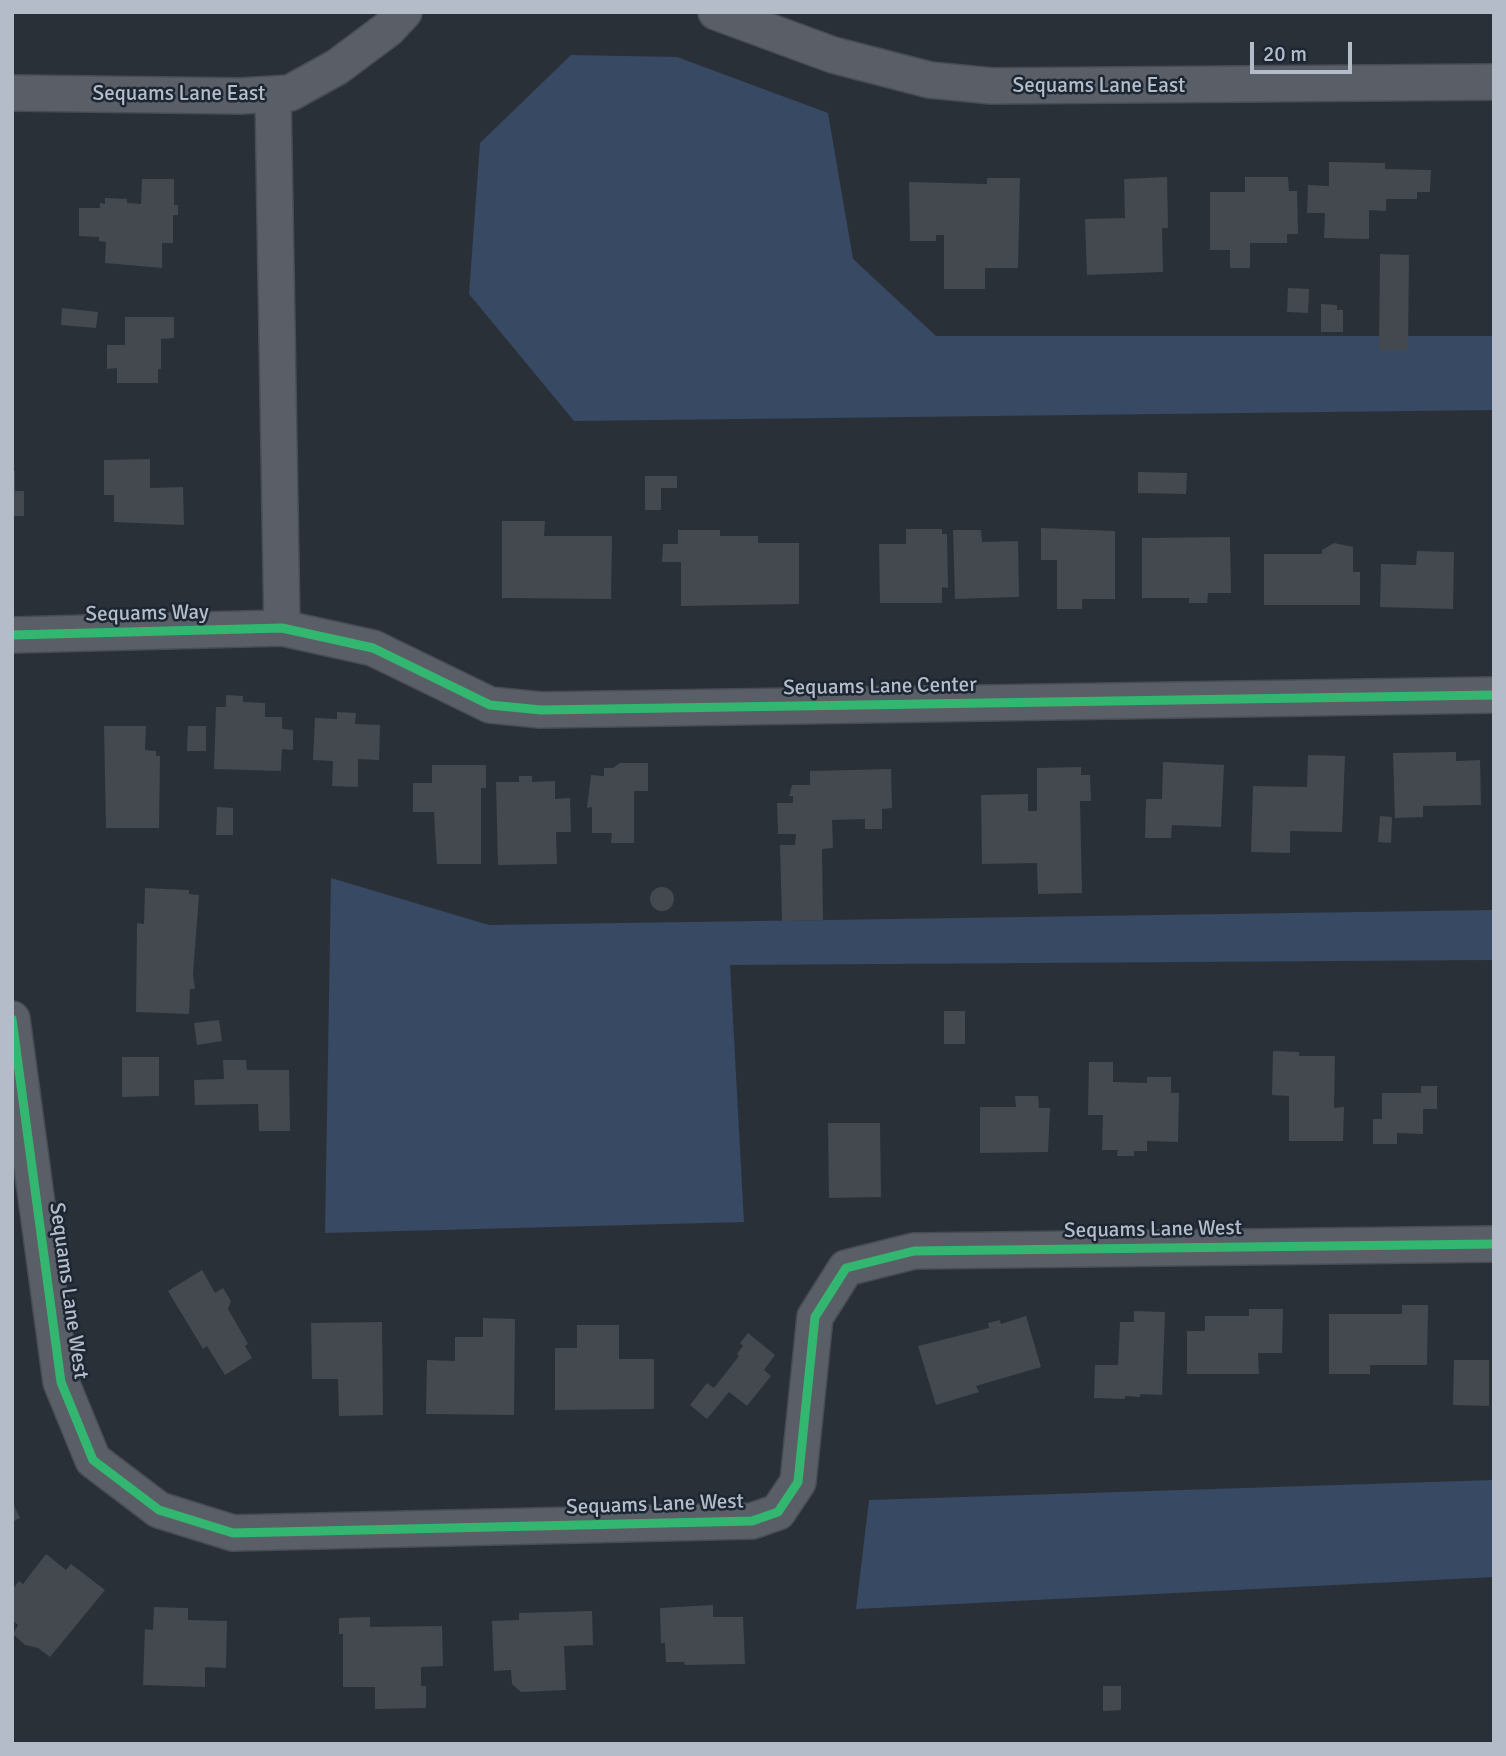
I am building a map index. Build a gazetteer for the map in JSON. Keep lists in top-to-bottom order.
{
  "streets": {
    "street": [
      "Sequams Lane East",
      "Sequams Way",
      "Sequams Lane Center",
      "Sequams Lane West"
    ]
  },
  "crossings": [
    ["Sequams Way", "Sequams Lane Center"]
  ],
  "scale_bar": "20 m"
}
